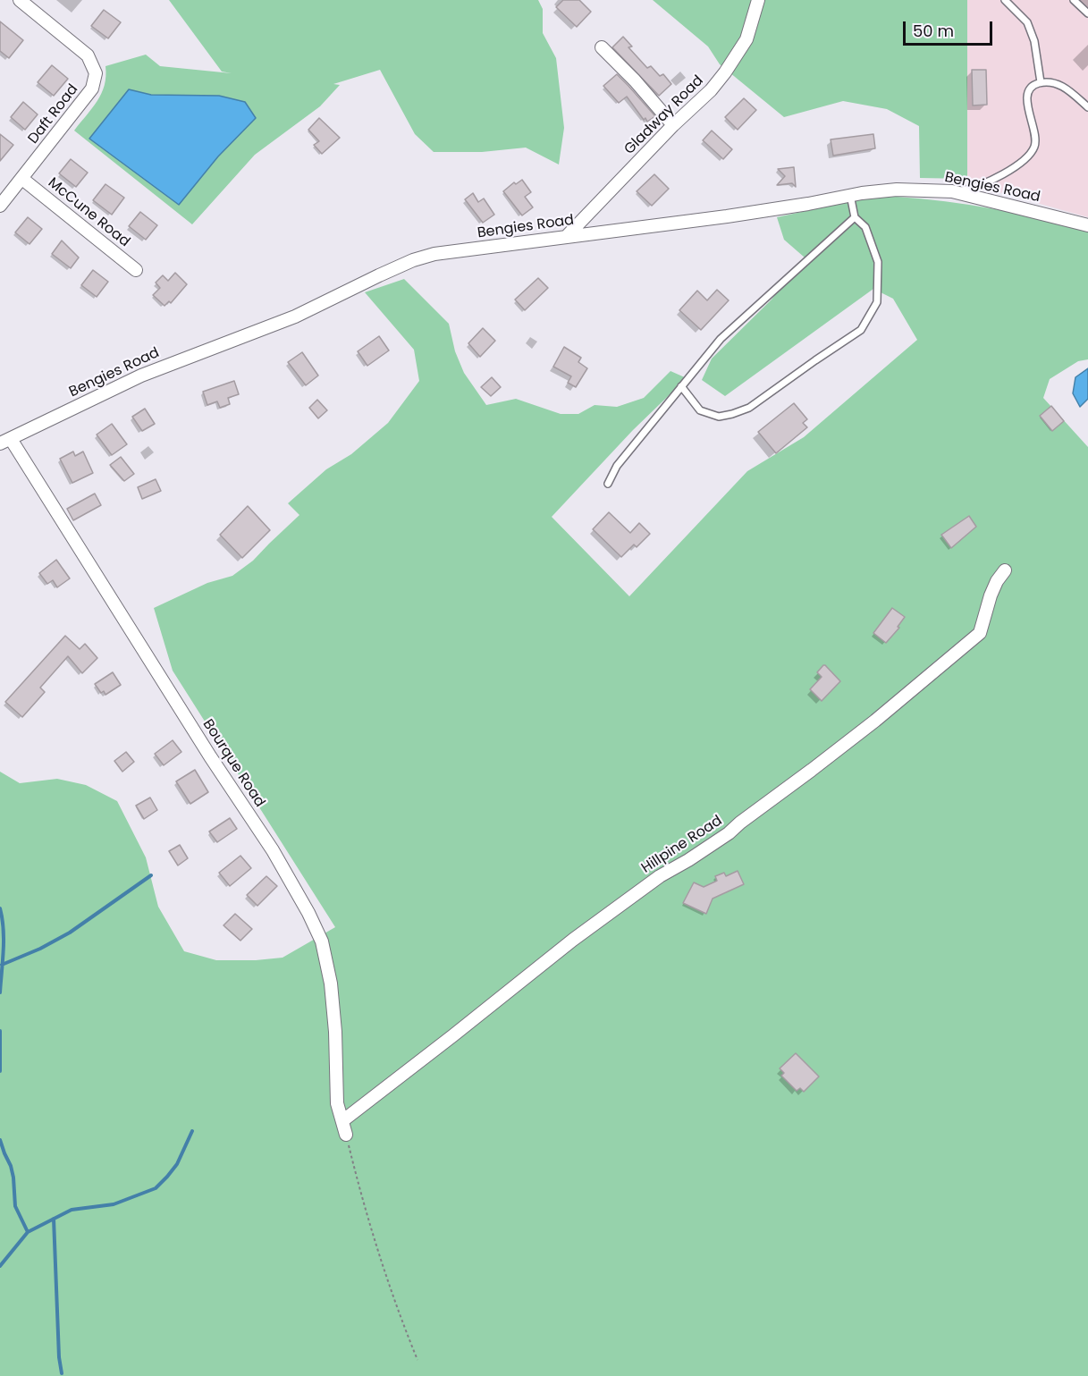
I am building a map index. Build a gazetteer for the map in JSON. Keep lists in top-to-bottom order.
{
  "streets": {
    "street": [
      "Daft Road",
      "Gladway Road",
      "Bengies Road",
      "McCune Road",
      "Bourque Road",
      "Hillpine Road"
    ]
  },
  "crossings": [
    ["Daft Road", "McCune Road"],
    ["Gladway Road", "Bengies Road"],
    ["Bengies Road", "Bourque Road"],
    ["Bourque Road", "Hillpine Road"]
  ],
  "scale_bar": "50 m"
}
